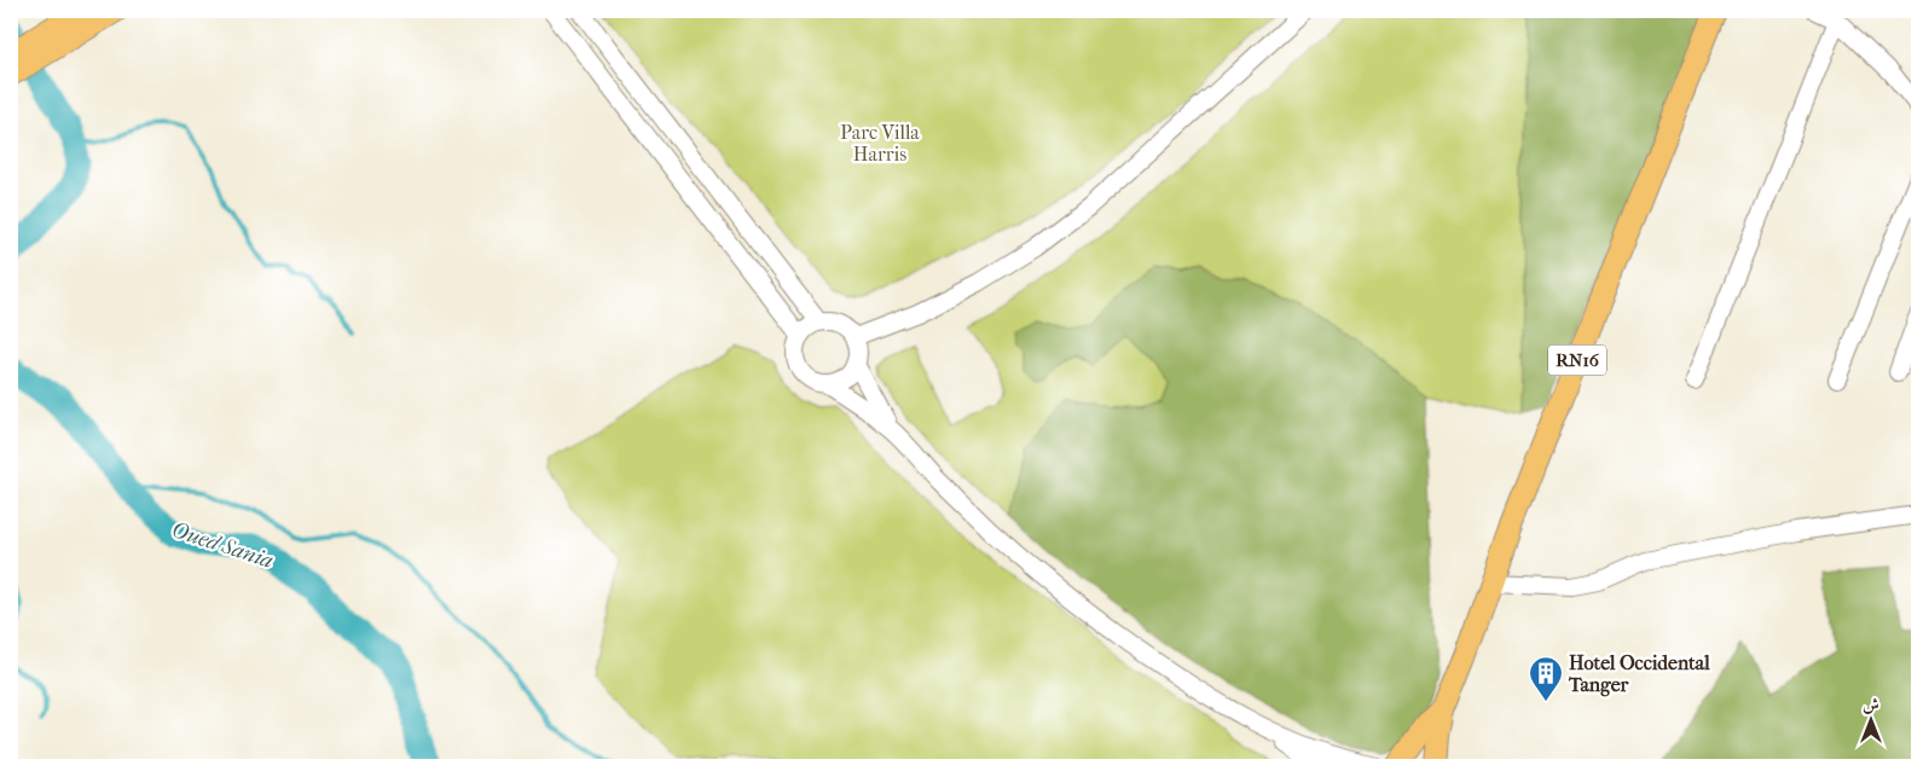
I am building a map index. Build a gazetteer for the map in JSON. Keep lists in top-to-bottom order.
{
  "streets": {
    "main road": ["RN16"]
  },
  "water": ["Oued Sania"],
  "parks": ["Parc Villa Harris"],
  "places": {
    "building": ["Hotel Occidental Tanger"]
  },
  "north": "top"
}
